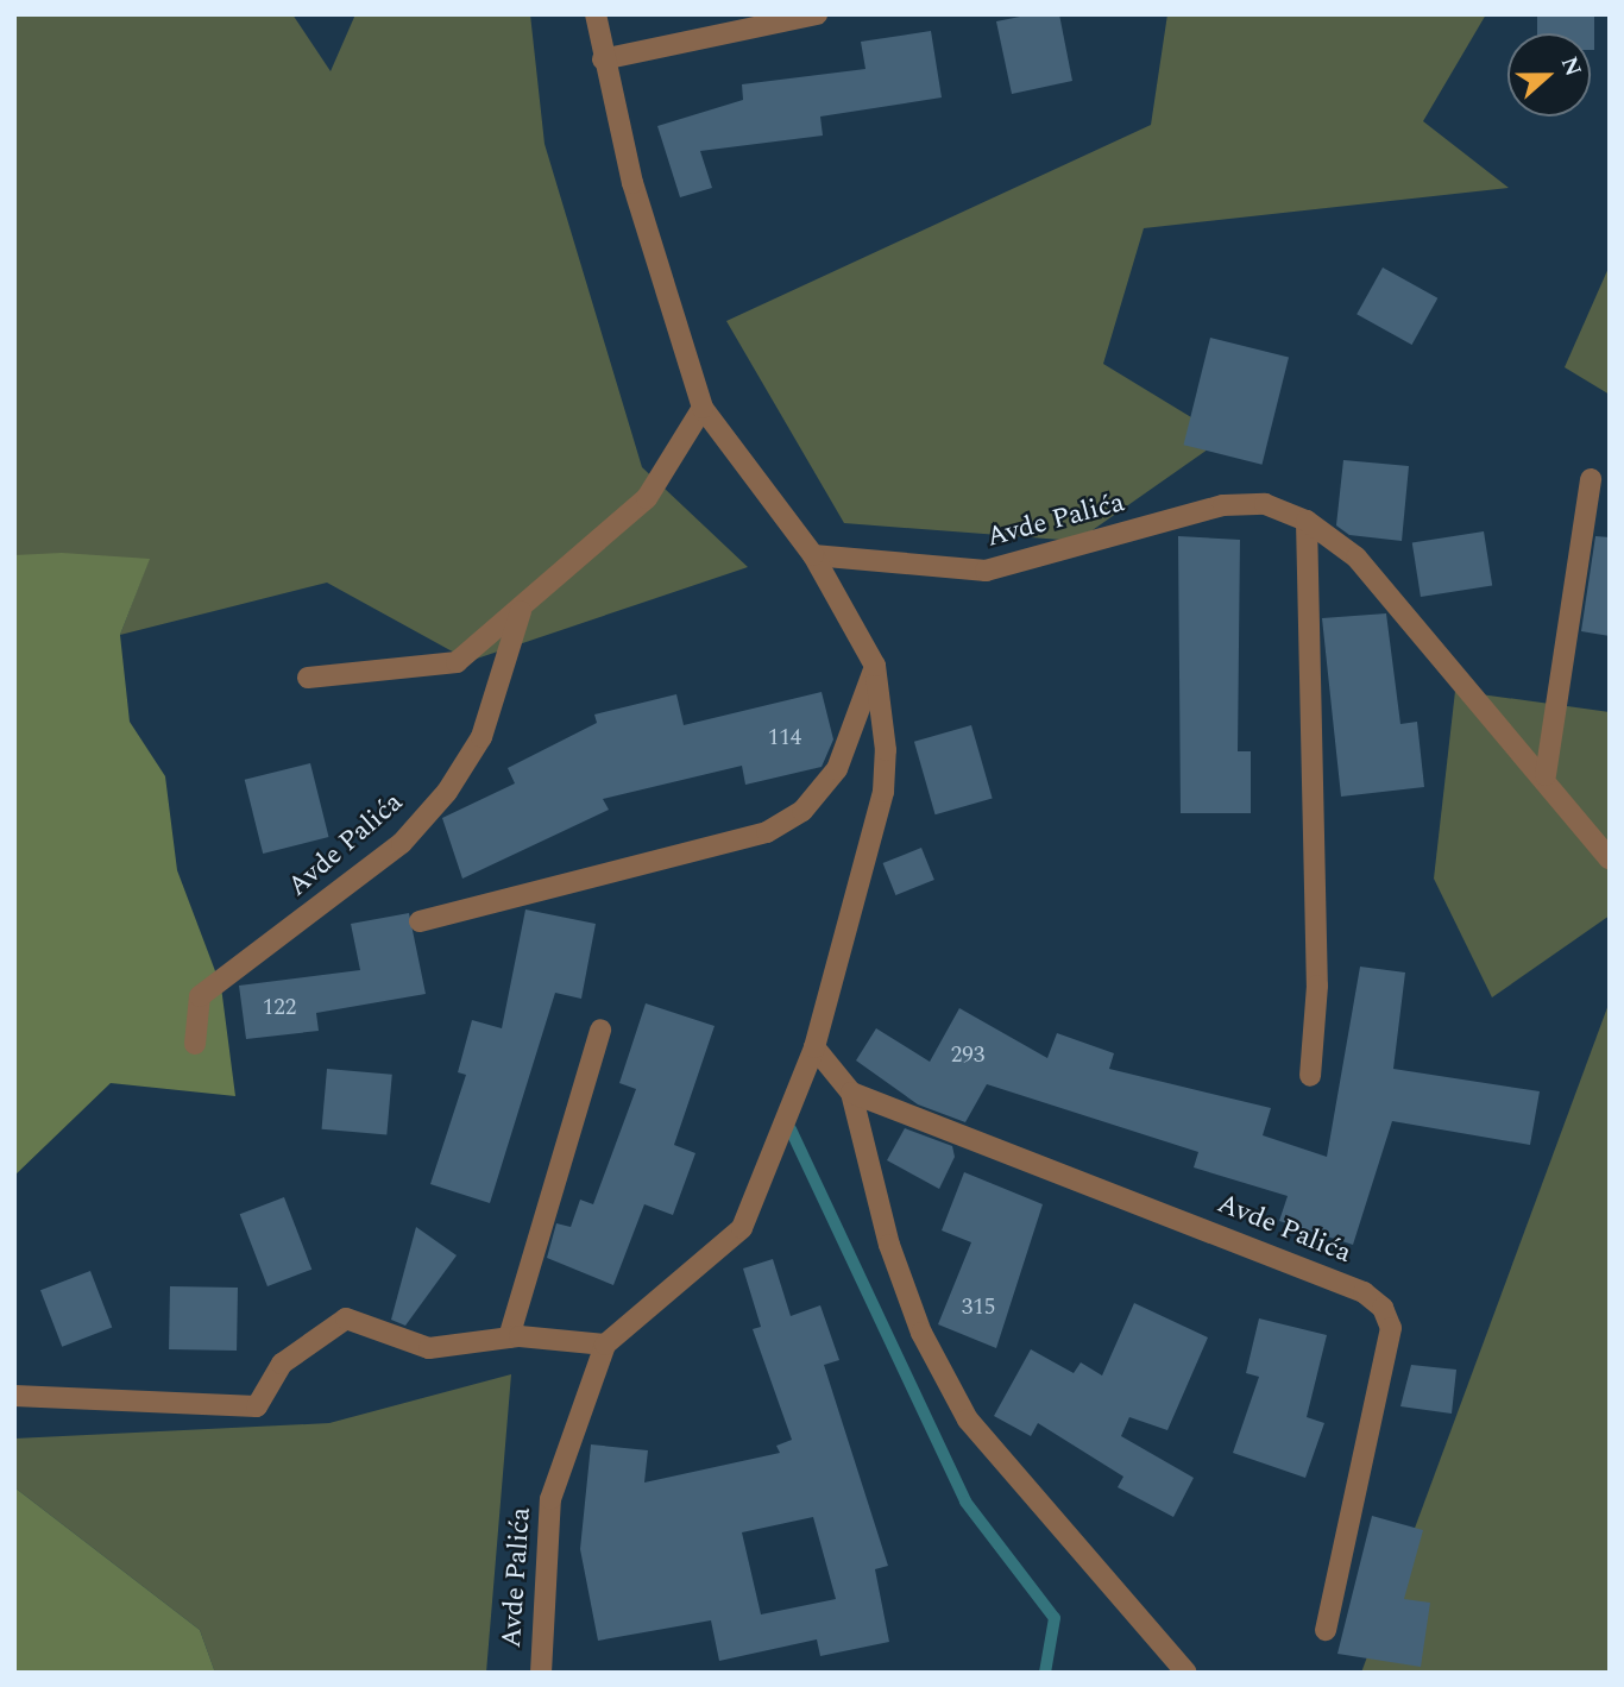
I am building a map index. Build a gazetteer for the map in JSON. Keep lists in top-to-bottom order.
{
  "streets": {
    "street": ["Avde Palića"]
  },
  "house_numbers": [
    "114",
    "122",
    "293",
    "315"
  ],
  "north": "right"
}
